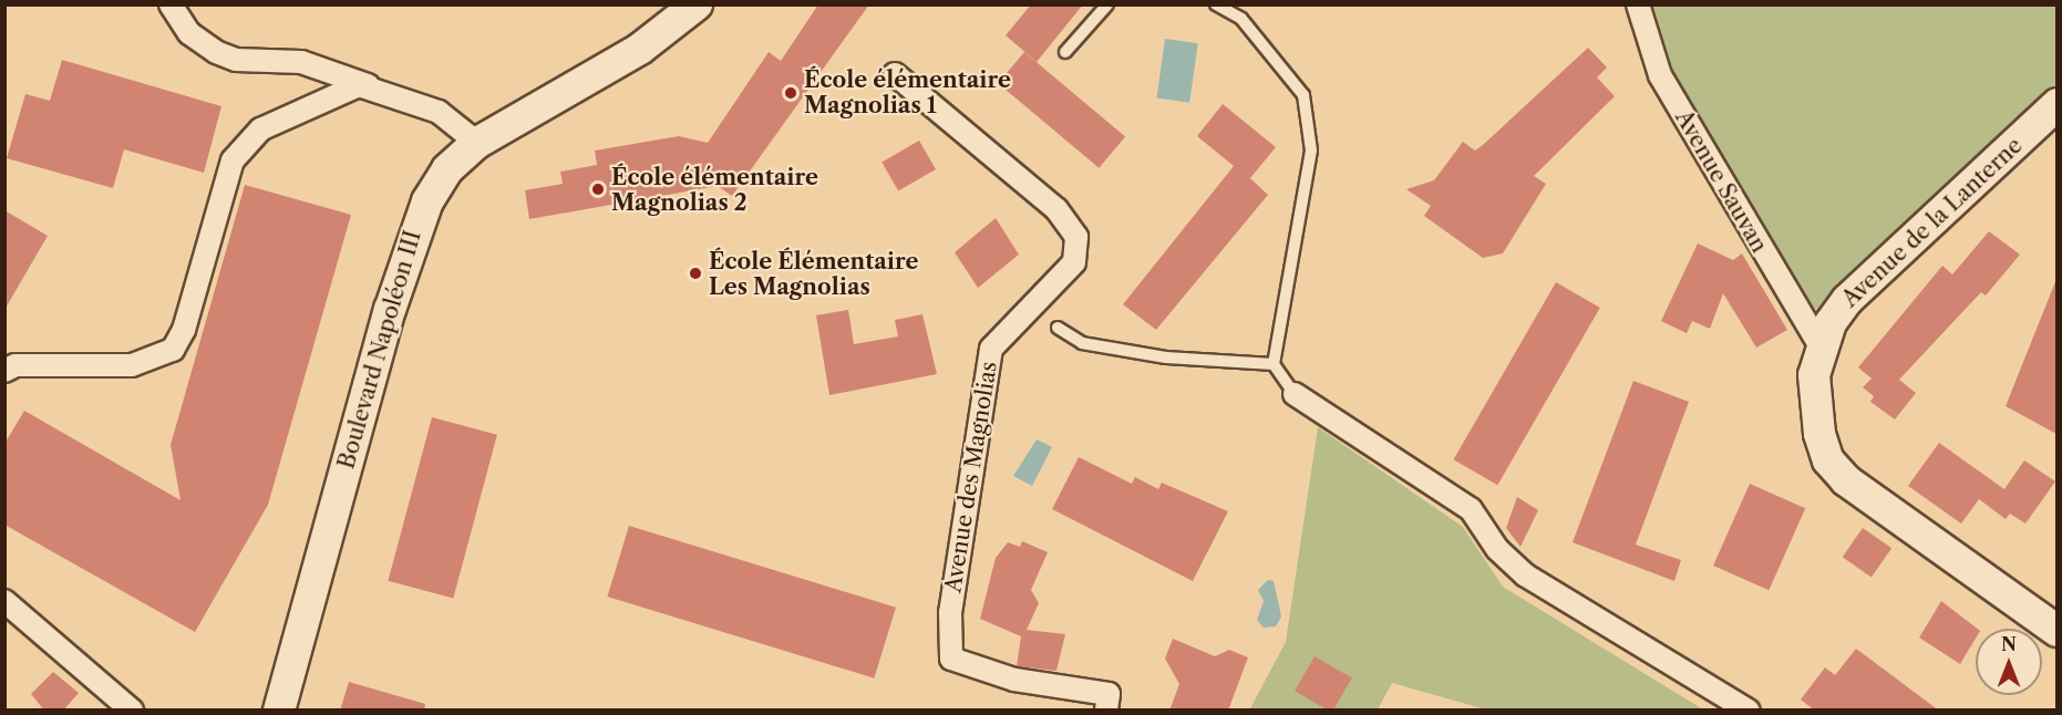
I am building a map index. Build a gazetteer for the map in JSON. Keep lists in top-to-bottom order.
{
  "streets": {
    "main road": ["Avenue de la Lanterne", "Boulevard Napoléon III"],
    "street": ["Avenue Sauvan", "Avenue des Magnolias"]
  },
  "crossings": [
    ["Avenue Sauvan", "Avenue de la Lanterne"]
  ],
  "places": ["École élémentaire Magnolias 1", "École élémentaire Magnolias 2", "École Élémentaire Les Magnolias"],
  "north": "top"
}
